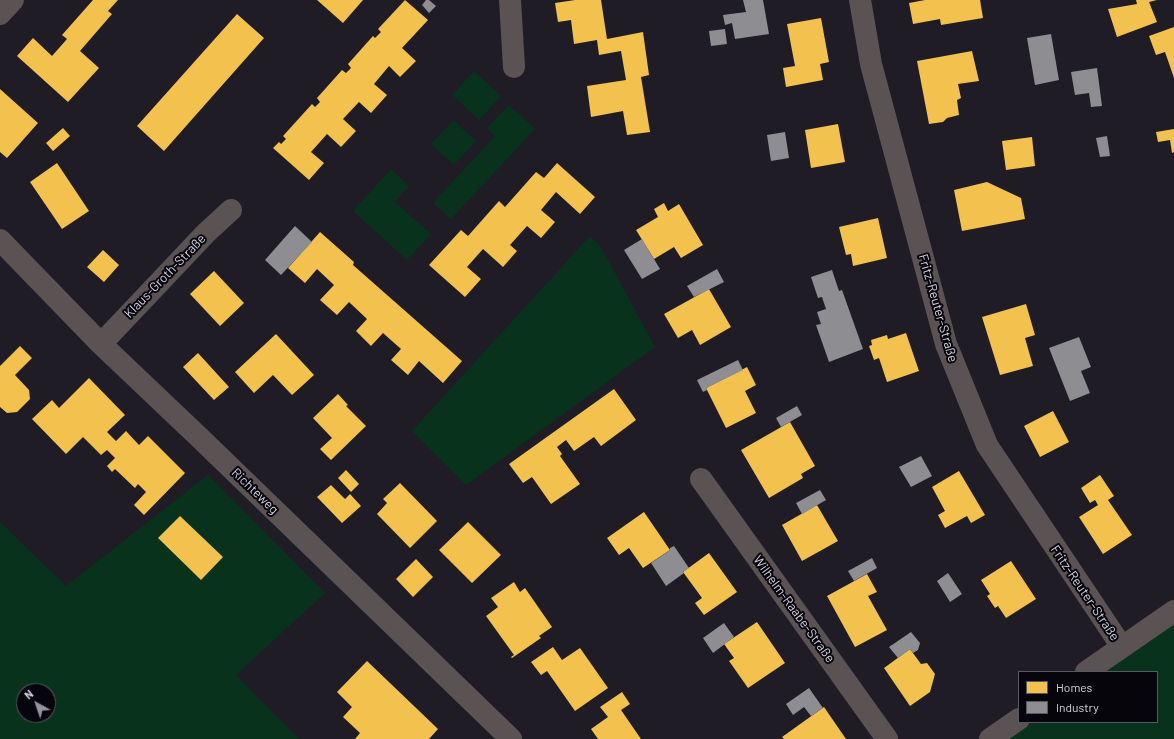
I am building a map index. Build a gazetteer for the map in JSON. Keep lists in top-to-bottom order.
{
  "streets": {
    "street": [
      "Klaus-Groth-Straße",
      "Fritz-Reuter-Straße",
      "Richteweg",
      "Wilhelm-Raabe-Straße"
    ]
  },
  "crossings": [
    ["Klaus-Groth-Straße", "Richteweg"]
  ],
  "legend": ["Homes", "Industry"],
  "north": "top left"
}
